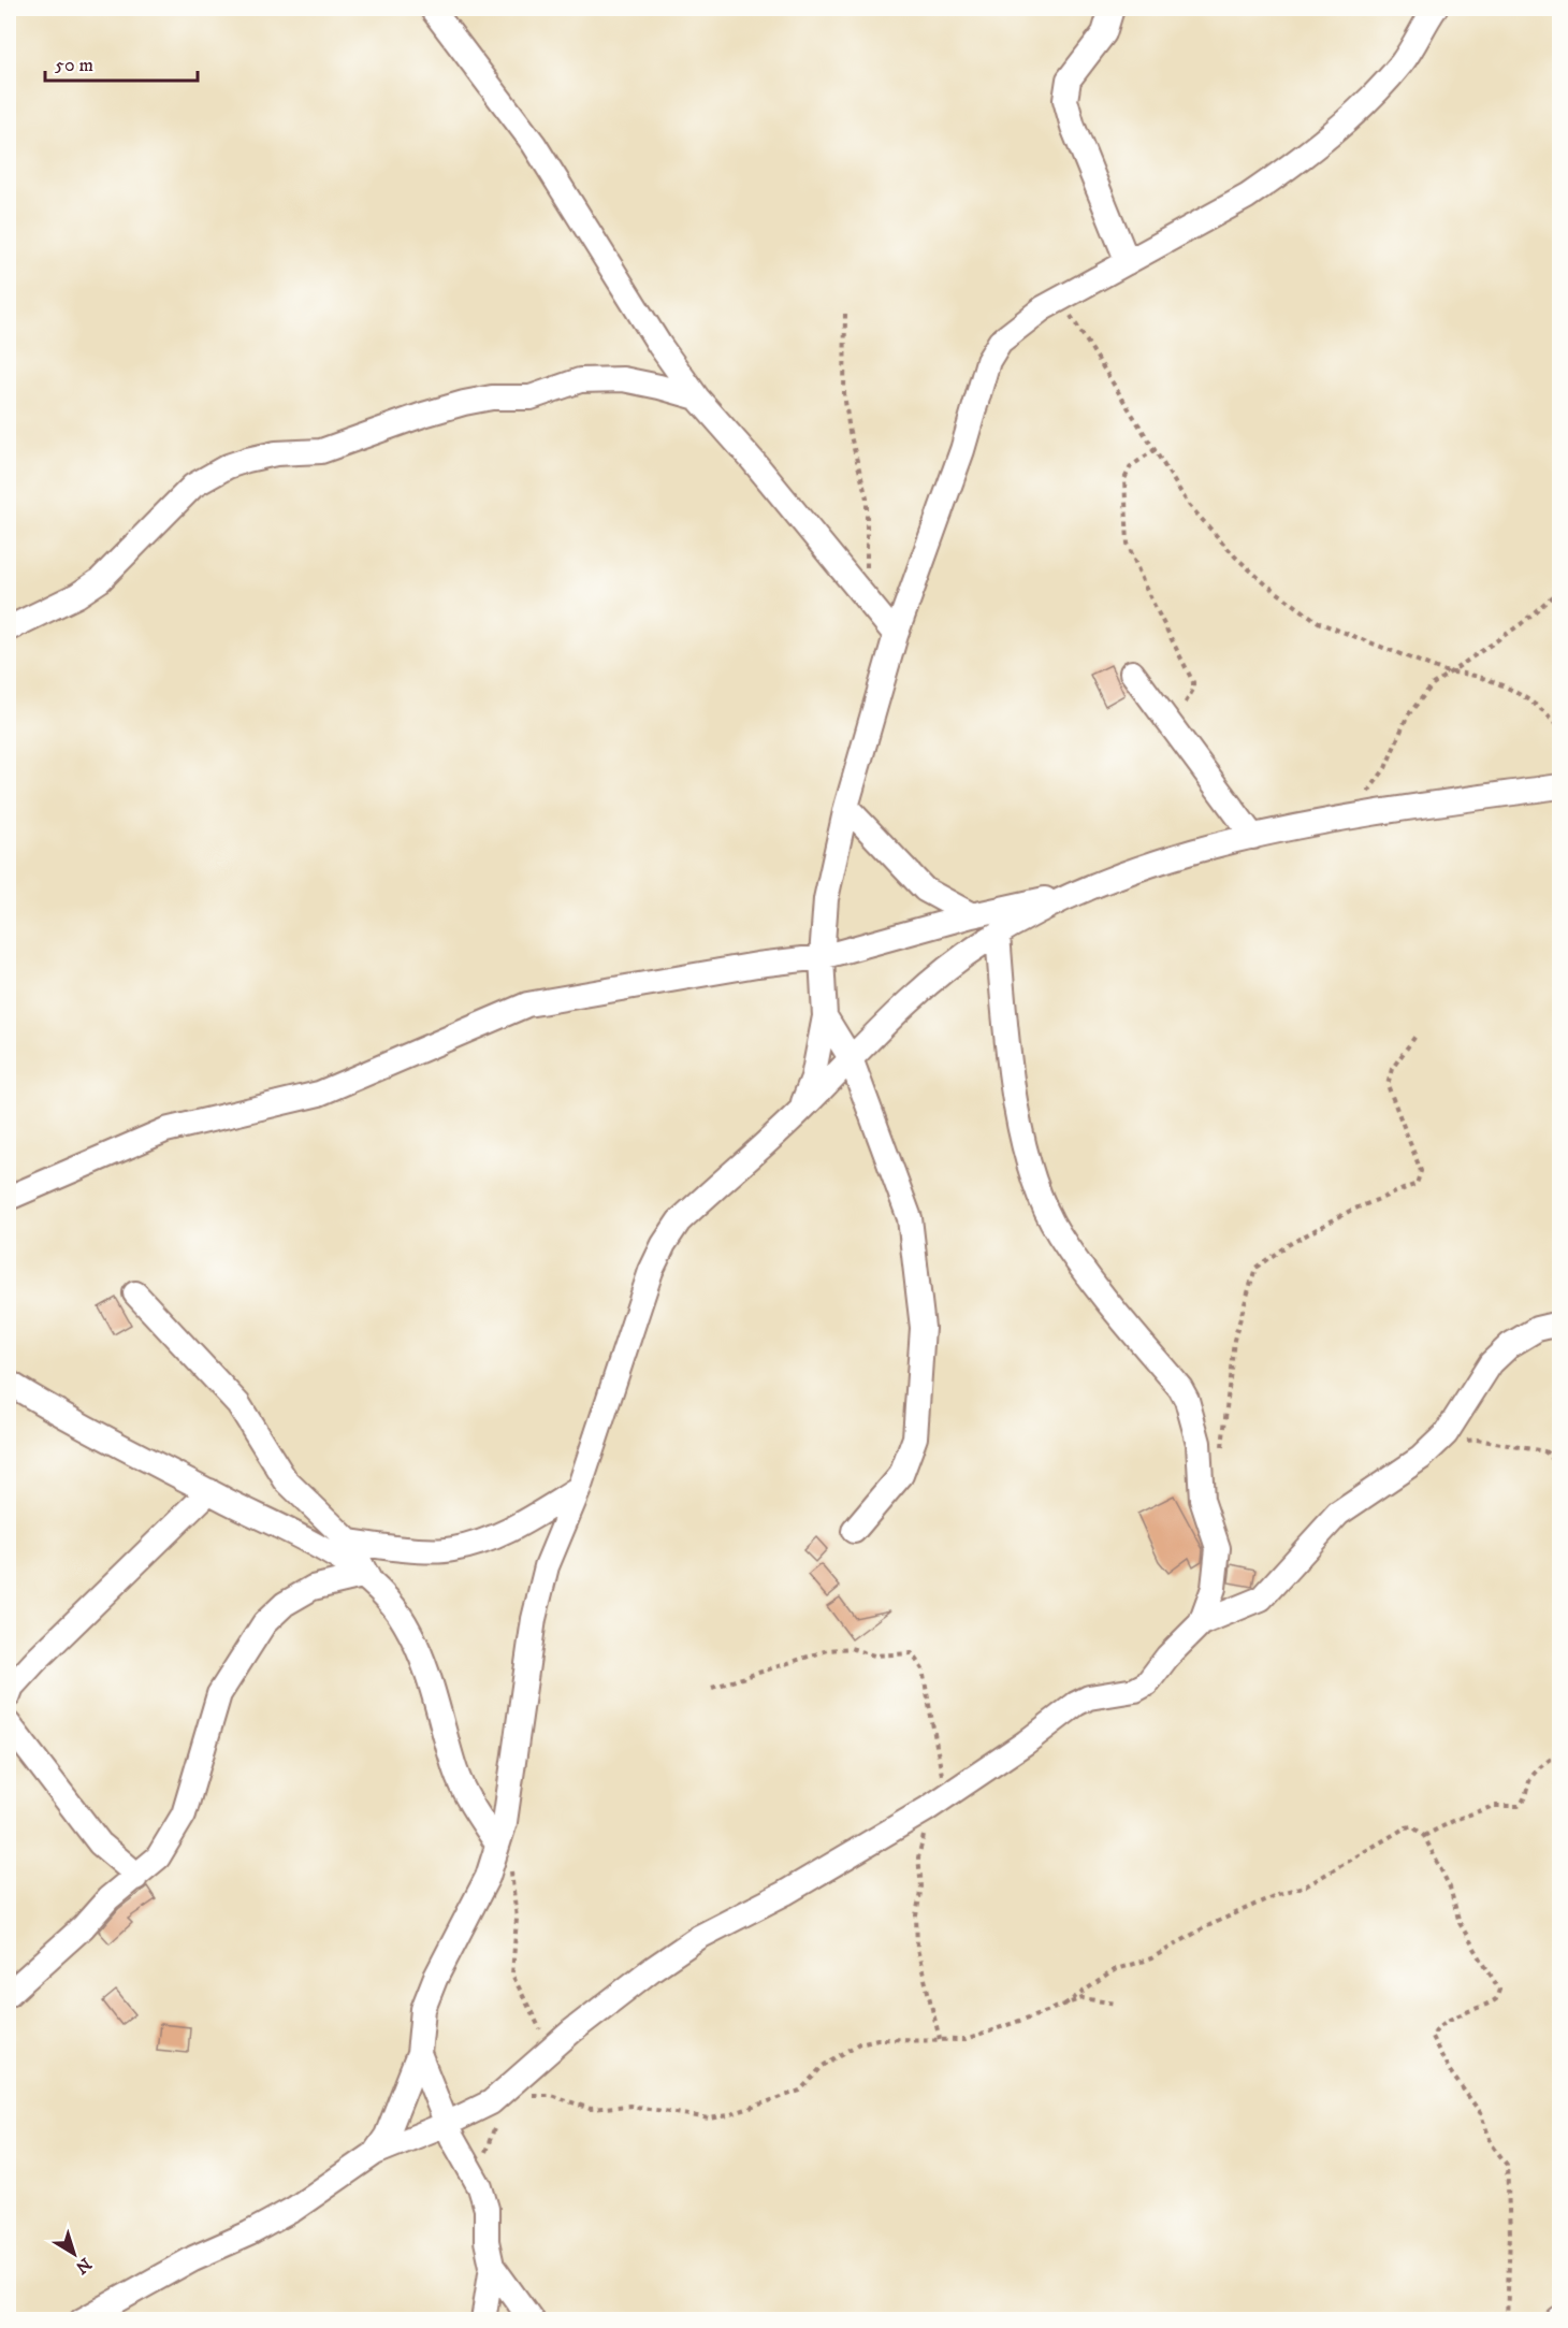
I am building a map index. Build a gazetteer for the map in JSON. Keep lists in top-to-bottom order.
{
  "scale_bar": "50 m",
  "north": "bottom right"
}
